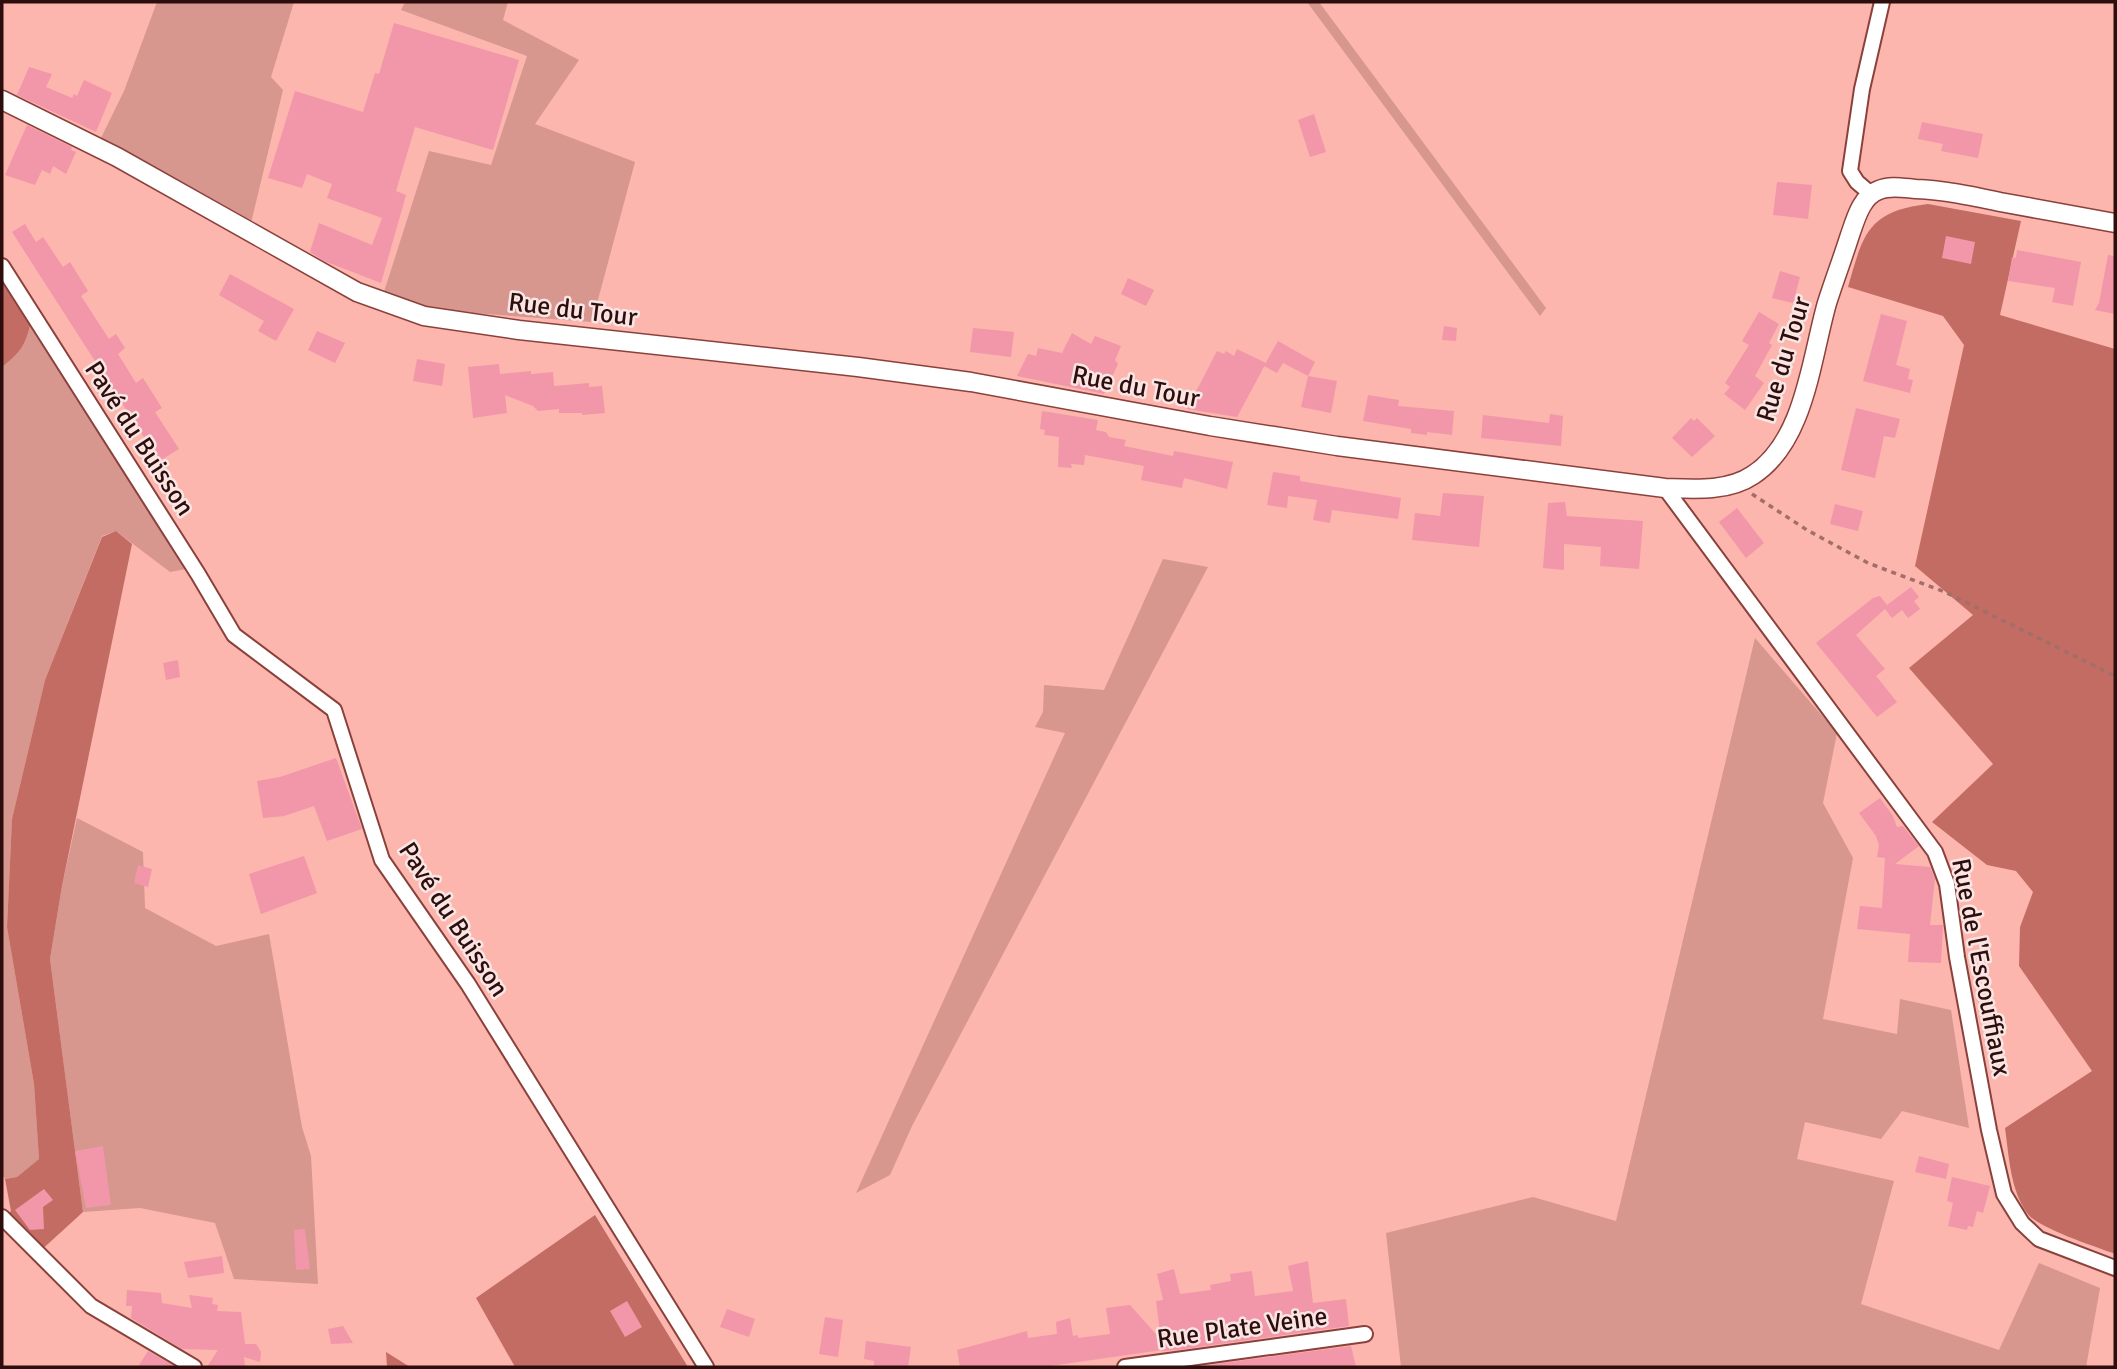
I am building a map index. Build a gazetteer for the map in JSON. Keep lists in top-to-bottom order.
{
  "streets": {
    "street": [
      "Rue du Tour",
      "Pavé du Buisson",
      "Rue de l'Escouffiaux",
      "Rue Plate Veine"
    ]
  },
  "crossings": [
    ["Rue du Tour", "Rue de l'Escouffiaux"]
  ]
}
